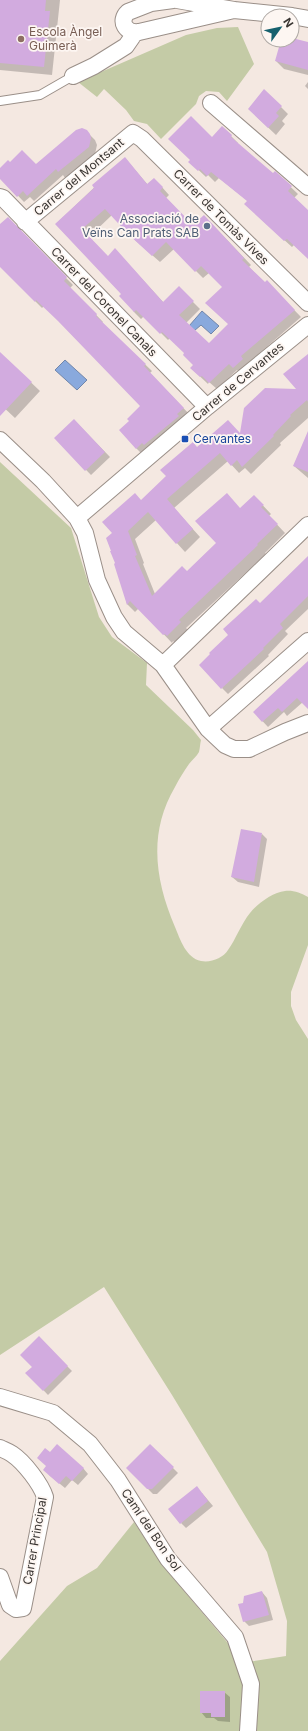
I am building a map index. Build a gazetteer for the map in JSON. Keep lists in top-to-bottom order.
{
  "streets": {
    "street": [
      "Carrer del Montsant",
      "Carrer de Tomàs Vives",
      "Carrer del Coronel Canals",
      "Carrer de Cervantes",
      "Camí del Bon Sol",
      "Carrer Principal"
    ]
  },
  "crossings": [
    ["Carrer del Montsant", "Carrer de Tomàs Vives"],
    ["Carrer del Montsant", "Carrer del Coronel Canals"],
    ["Carrer del Coronel Canals", "Carrer de Cervantes"]
  ],
  "places": {
    "other": ["Escola Àngel Guimerà", "Associació de Veïns Can Prats SAB"],
    "transit": ["Cervantes"]
  },
  "north": "top right"
}
